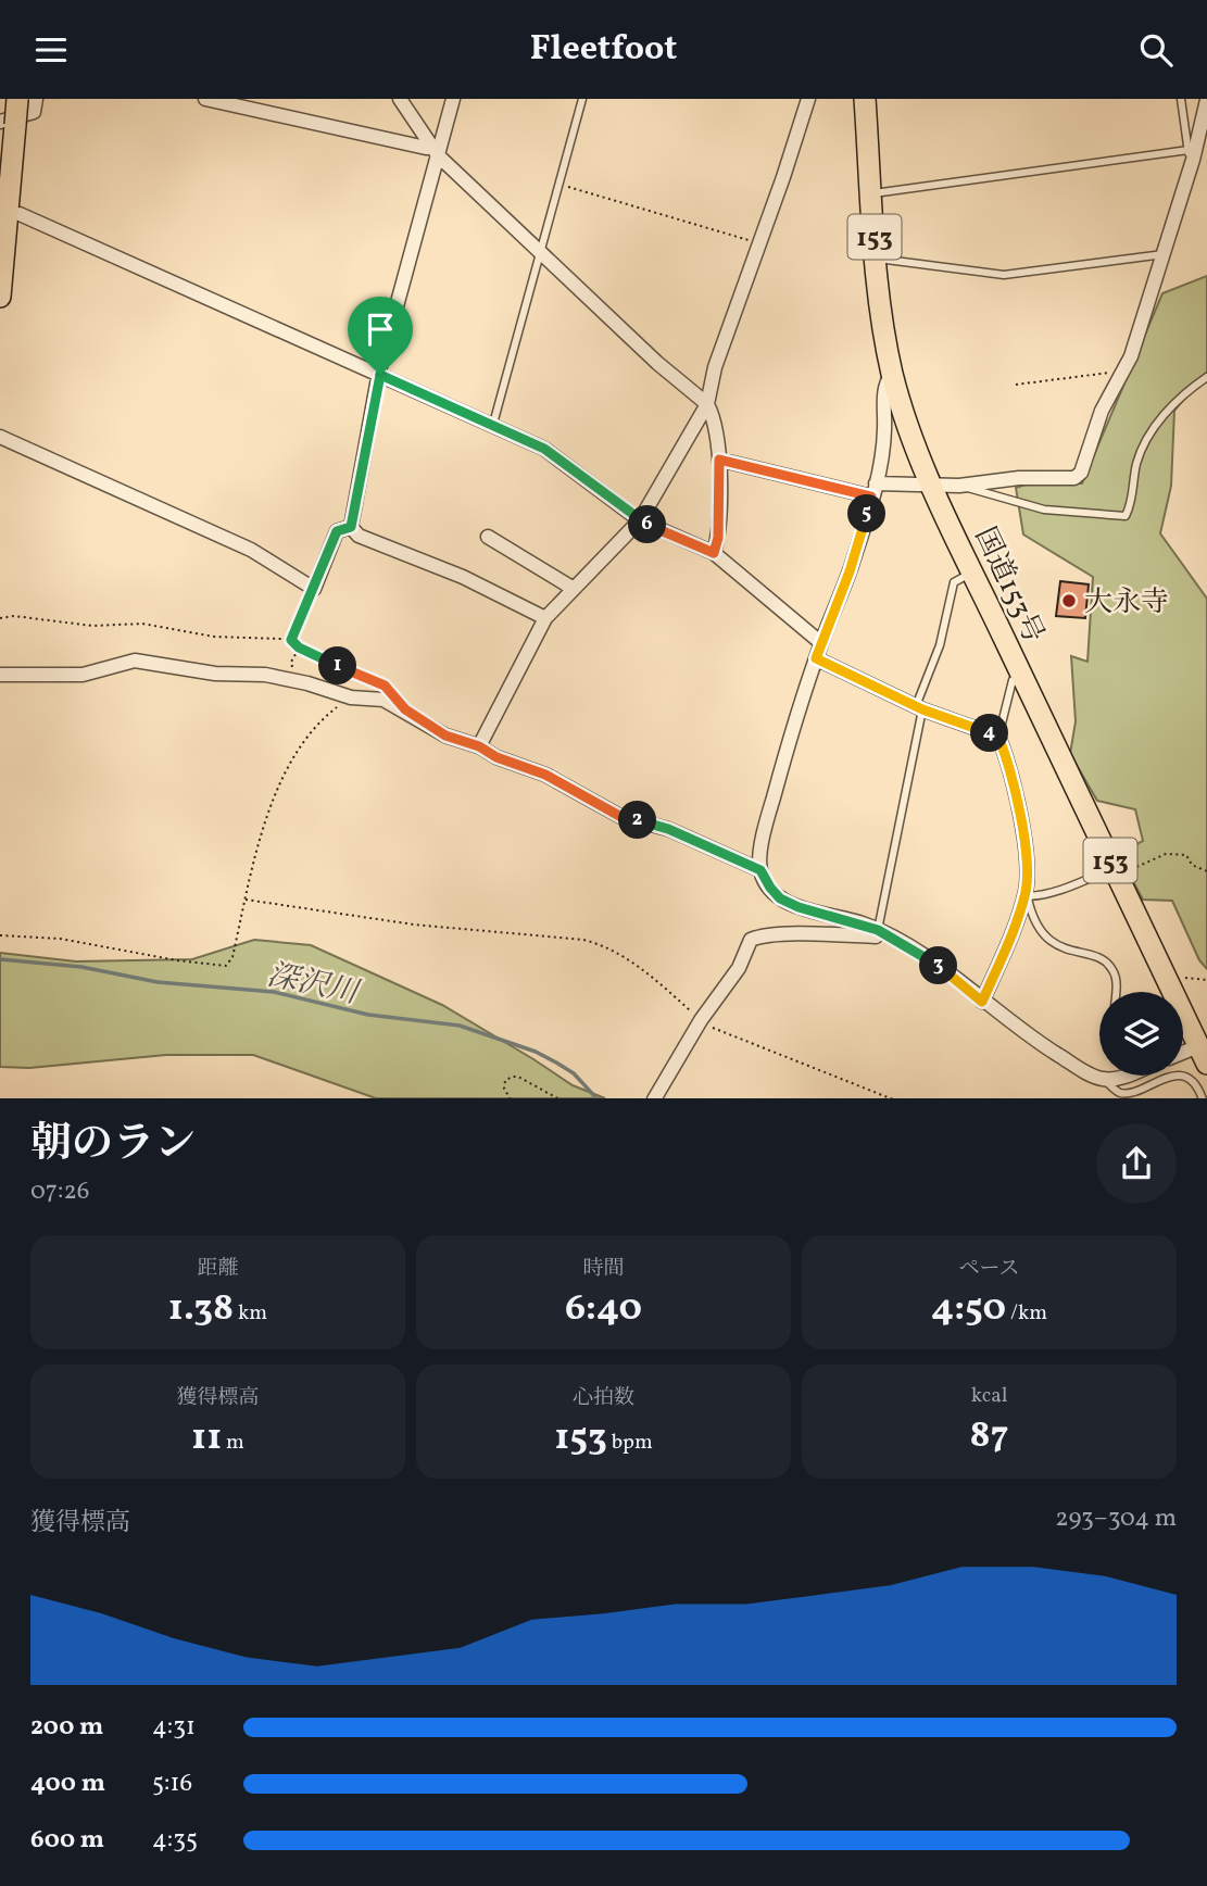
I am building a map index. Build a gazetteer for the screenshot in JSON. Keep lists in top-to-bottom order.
{
  "streets": {
    "main road": ["153", "国道153号"]
  },
  "water": ["深沢川"],
  "places": ["大永寺"],
  "page": {
    "header": "Fleetfoot",
    "pins": [
      "5",
      "6",
      "1",
      "4",
      "2",
      "3"
    ],
    "heading": ["朝のラン", "07:26"],
    "stats": [
      ["距離", "1.38 km"],
      ["時間", "6:40"],
      ["ペース", "4:50 /km"],
      ["獲得標高", "11 m"],
      ["心拍数", "153 bpm"],
      ["kcal", "87"]
    ],
    "chart": ["獲得標高", "293–304 m"],
    "list": [
      {
        "name": "200 m",
        "note": "4:31"
      },
      {
        "name": "400 m",
        "note": "5:16"
      },
      {
        "name": "600 m",
        "note": "4:35"
      }
    ]
  }
}
